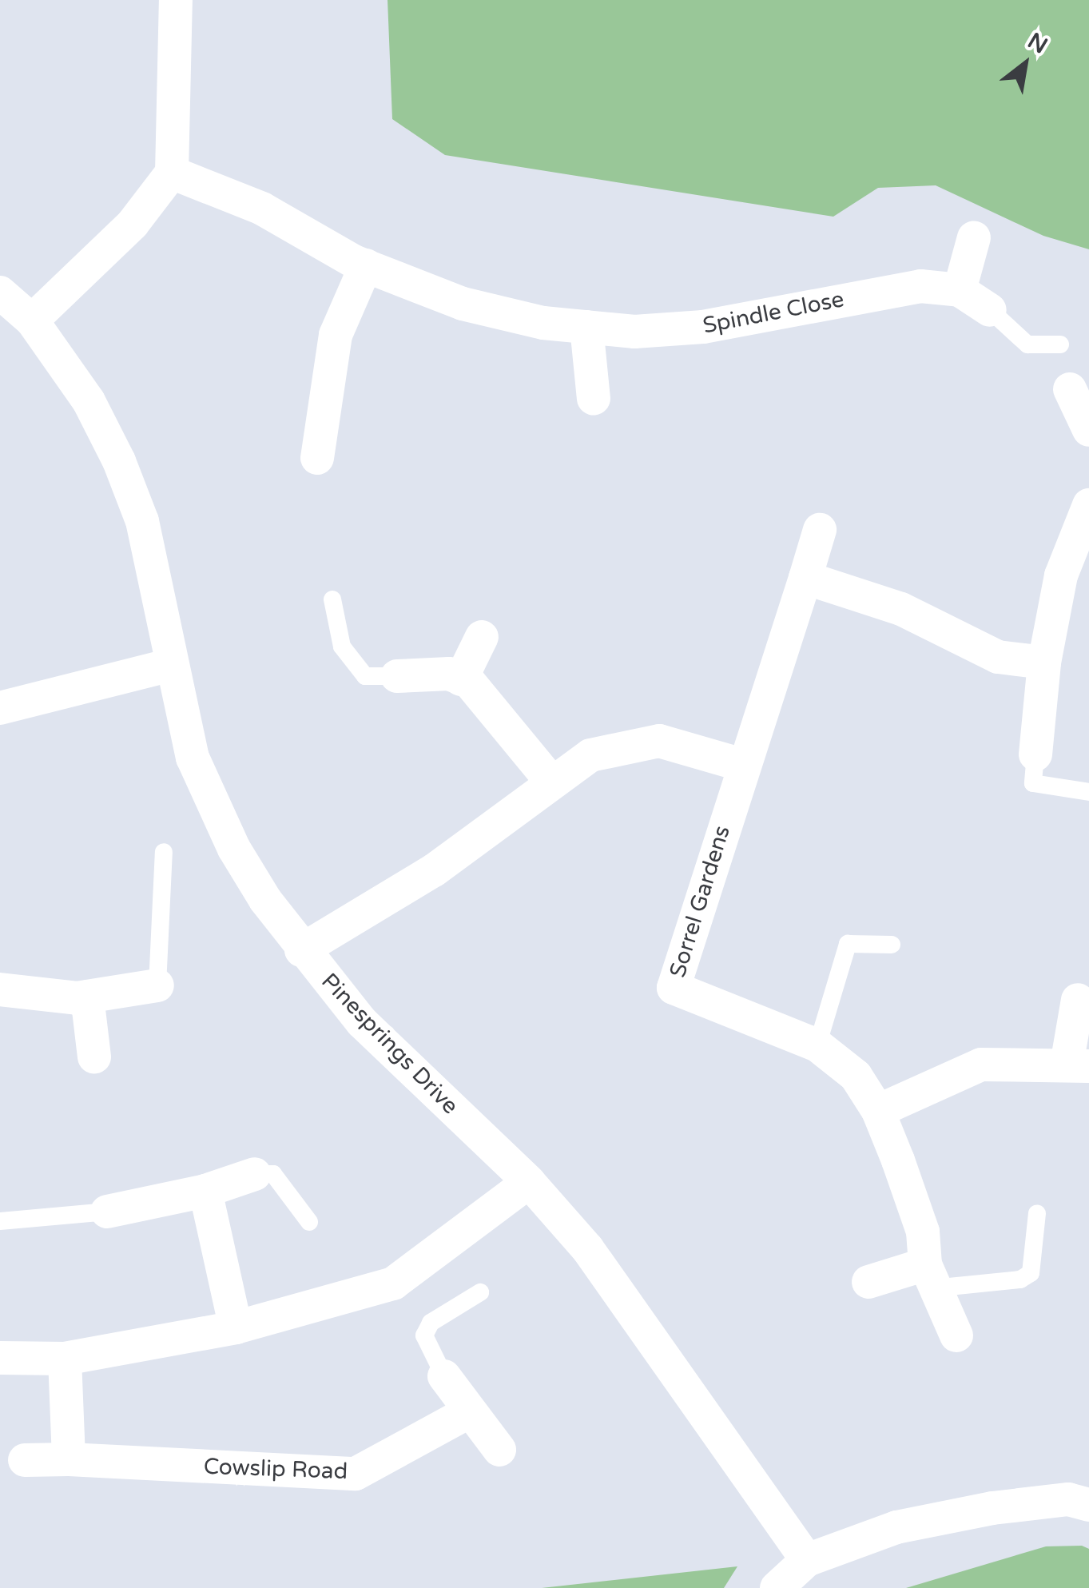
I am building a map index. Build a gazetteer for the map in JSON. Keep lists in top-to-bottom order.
{
  "streets": {
    "street": [
      "Spindle Close",
      "Sorrel Gardens",
      "Pinesprings Drive",
      "Cowslip Road"
    ]
  },
  "north": "top right"
}
